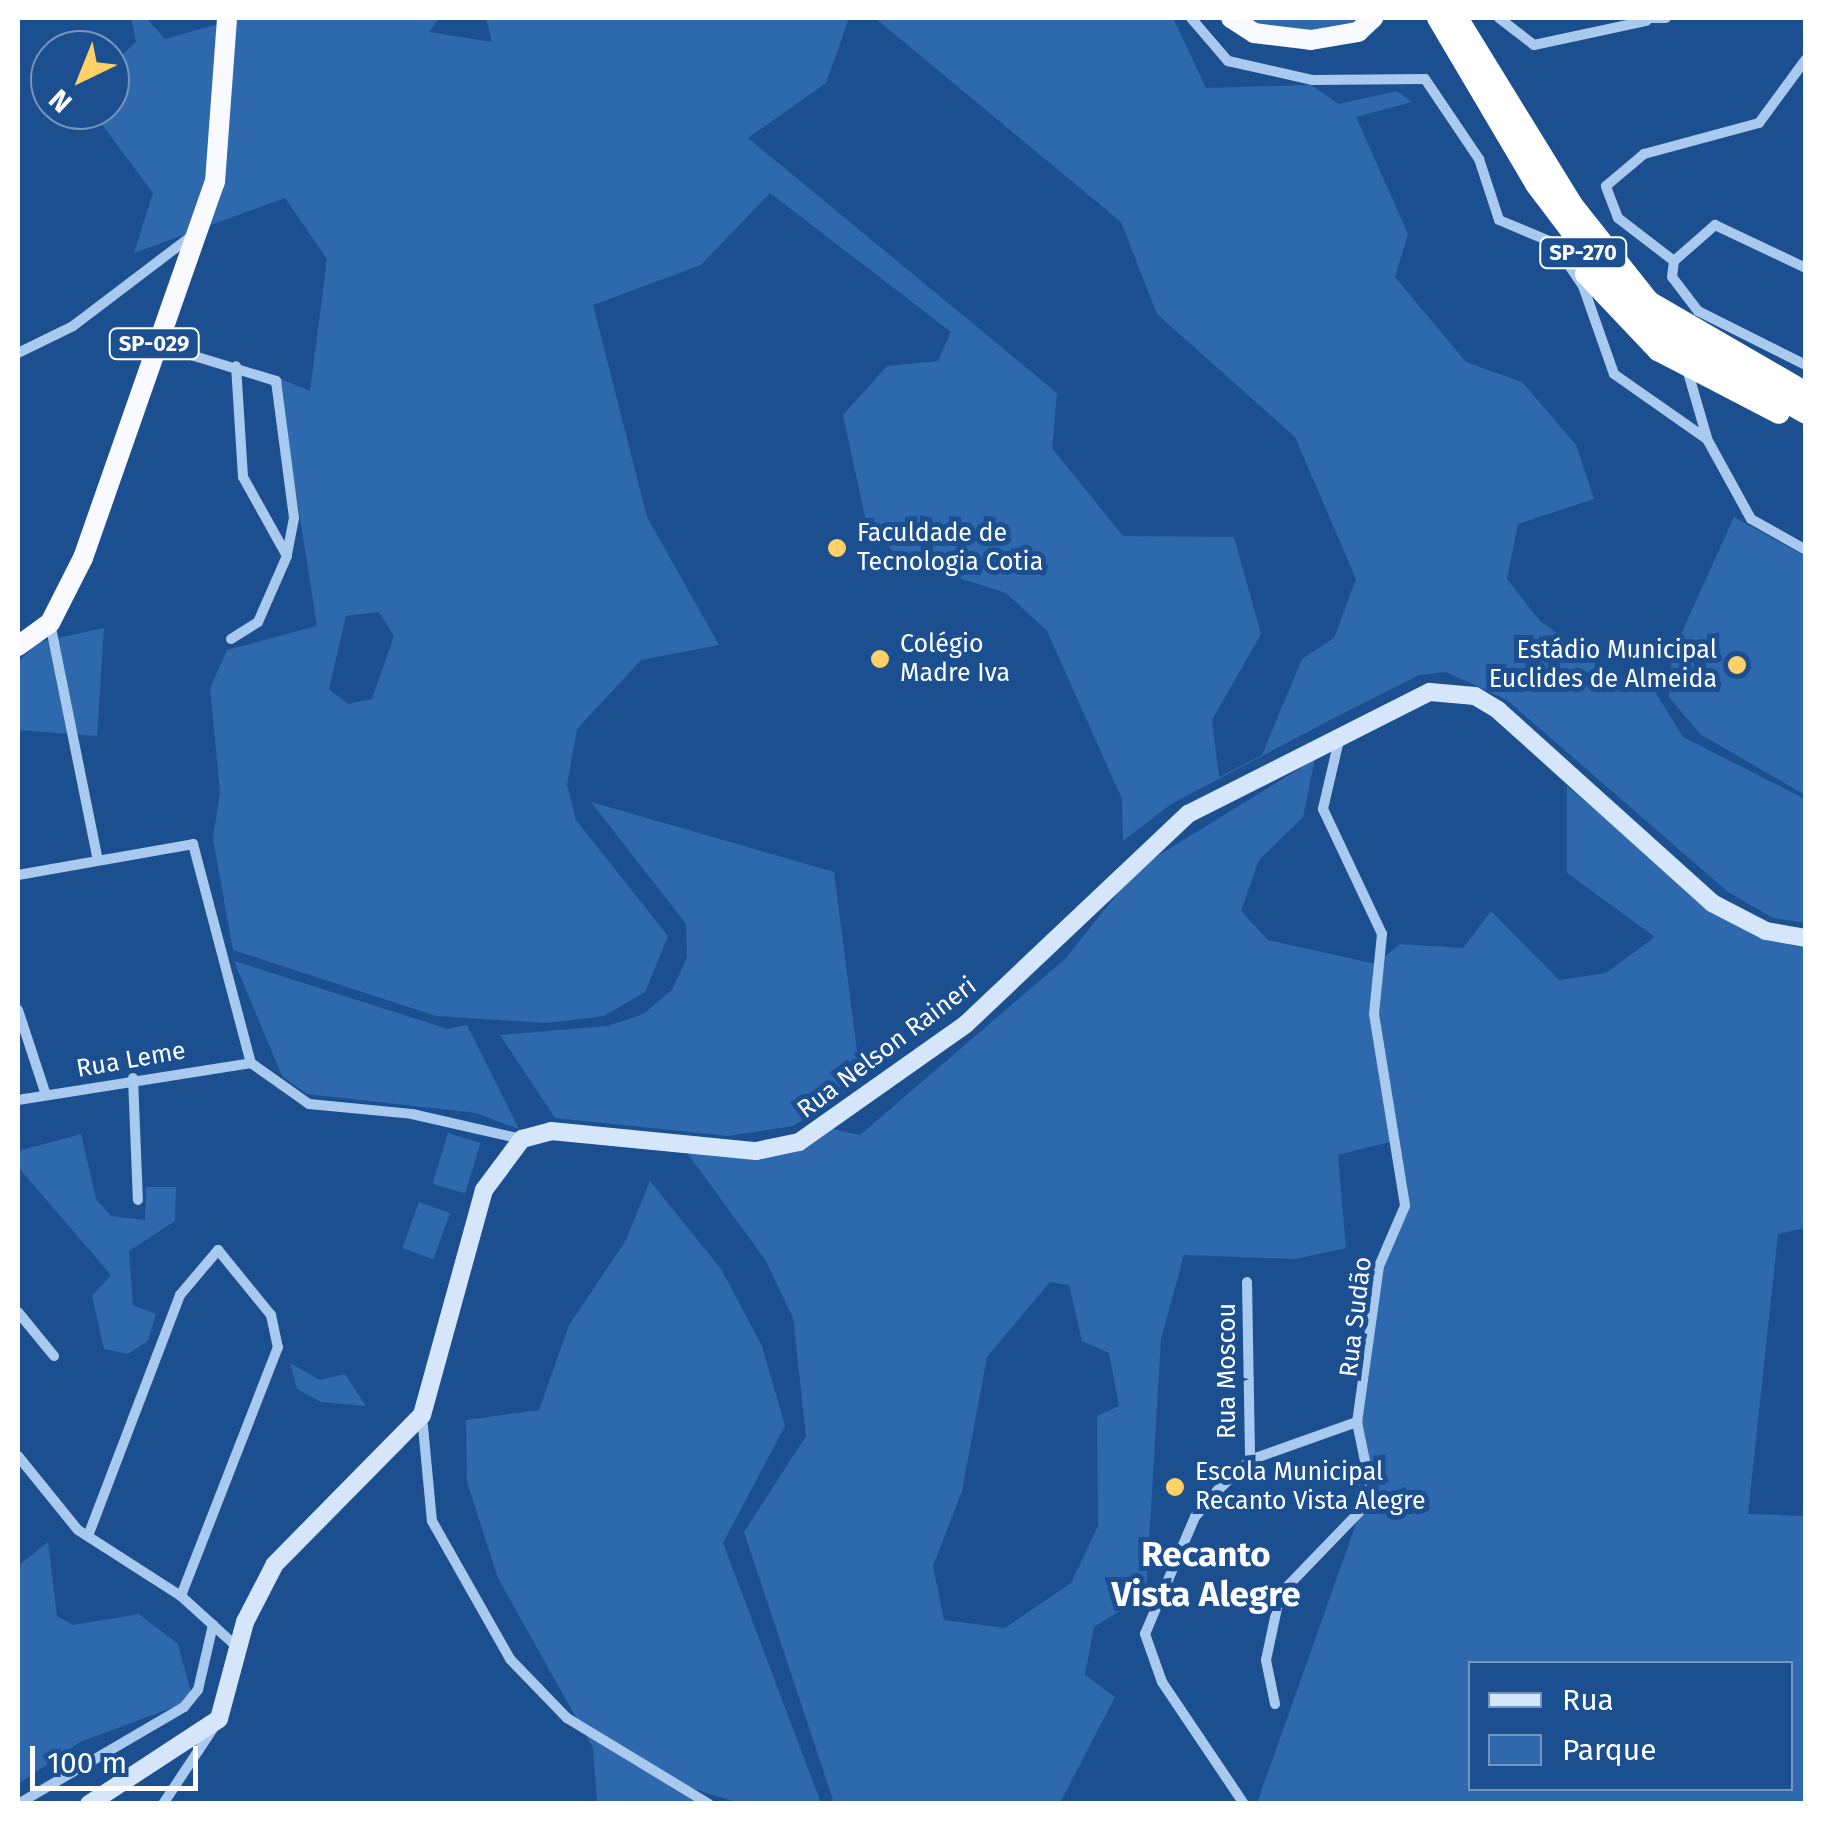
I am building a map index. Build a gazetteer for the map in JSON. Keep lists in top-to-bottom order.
{
  "streets": {
    "highway": ["SP-270", "SP-029"],
    "main road": ["Rua Nelson Raineri"],
    "street": ["Rua Leme", "Rua Sudão", "Rua Moscou"]
  },
  "crossings": [
    ["Rua Nelson Raineri", "Rua Sudão"]
  ],
  "districts": ["Recanto Vista Alegre"],
  "places": [
    "Faculdade de Tecnologia Cotia",
    "Colégio Madre Iva",
    "Estádio Municipal Euclides de Almeida",
    "Escola Municipal Recanto Vista Alegre"
  ],
  "legend": ["Rua", "Parque"],
  "scale_bar": "100 m",
  "north": "bottom left"
}
